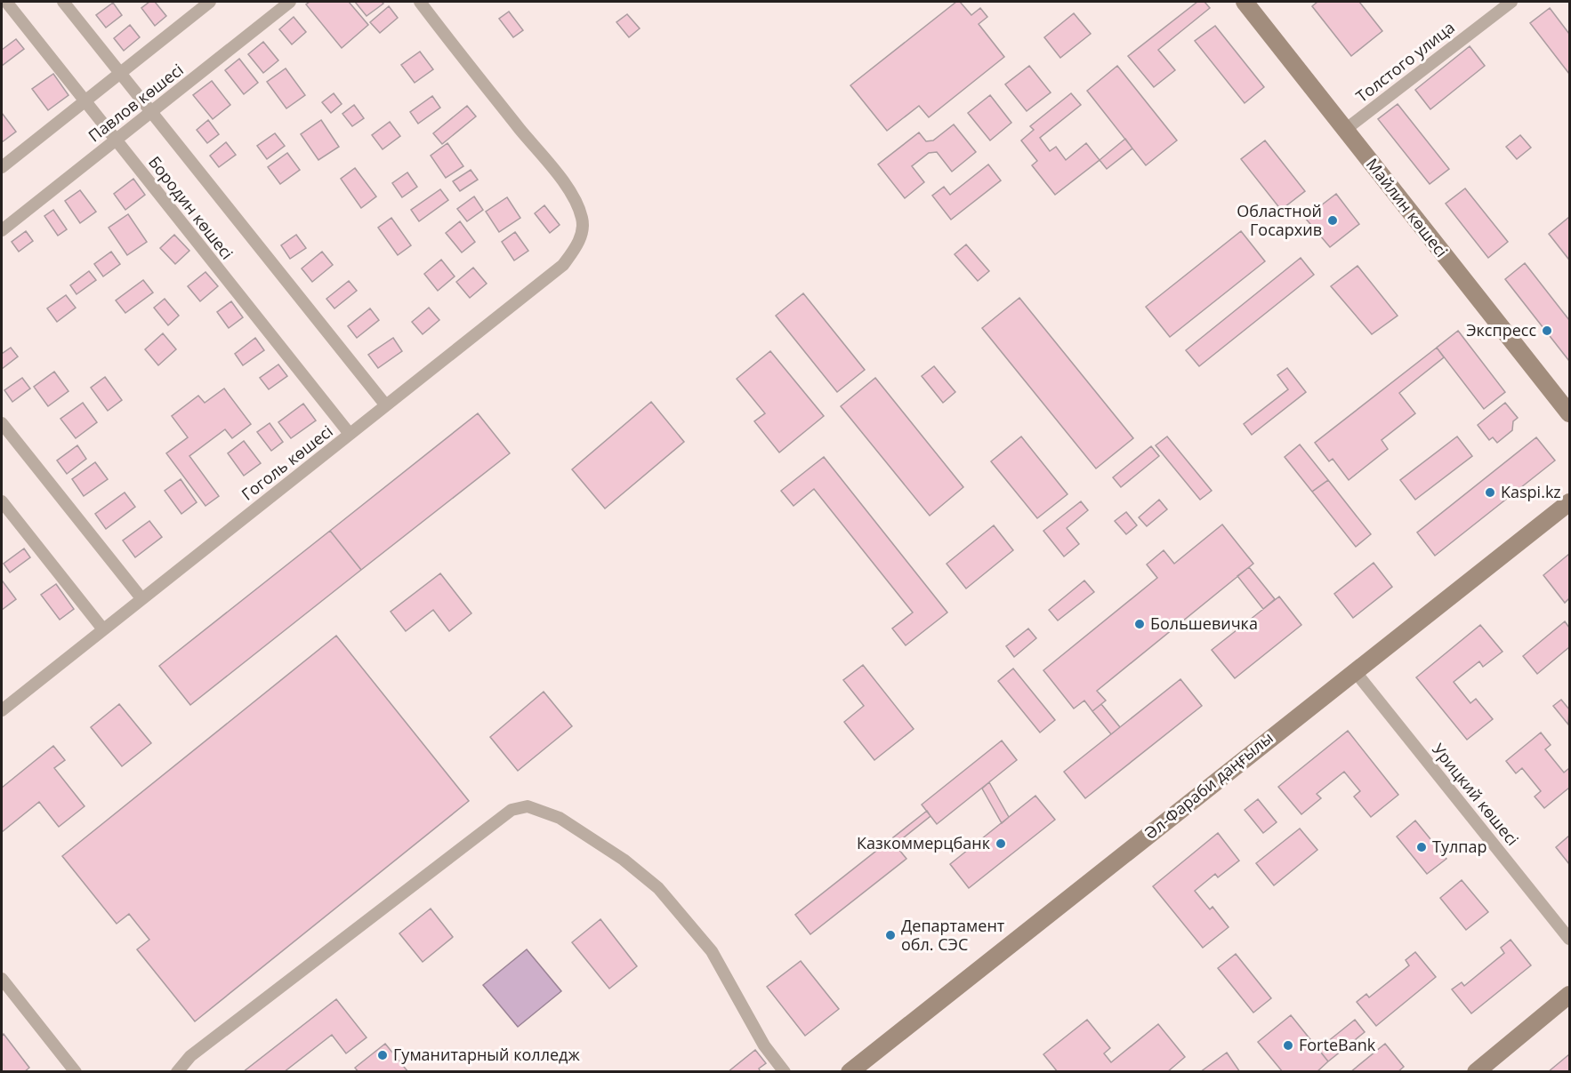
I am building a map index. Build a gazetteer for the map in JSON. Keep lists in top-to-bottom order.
{
  "streets": {
    "main road": ["Майлин көшесі", "Әл-Фараби даңғылы"],
    "street": [
      "Толстого улица",
      "Павлов көшесі",
      "Бородин көшесі",
      "Гоголь көшесі",
      "Урицкий көшесі"
    ]
  },
  "crossings": [
    ["Толстого улица", "Майлин көшесі"],
    ["Павлов көшесі", "Бородин көшесі"],
    ["Бородин көшесі", "Гоголь көшесі"],
    ["Әл-Фараби даңғылы", "Урицкий көшесі"]
  ],
  "places": [
    "Областной Госархив",
    "Экспресс",
    "Kaspi.kz",
    "Большевичка",
    "Казкоммерцбанк",
    "Тулпар",
    "Департамент обл. СЭС",
    "ForteBank",
    "Гуманитарный колледж"
  ]
}
